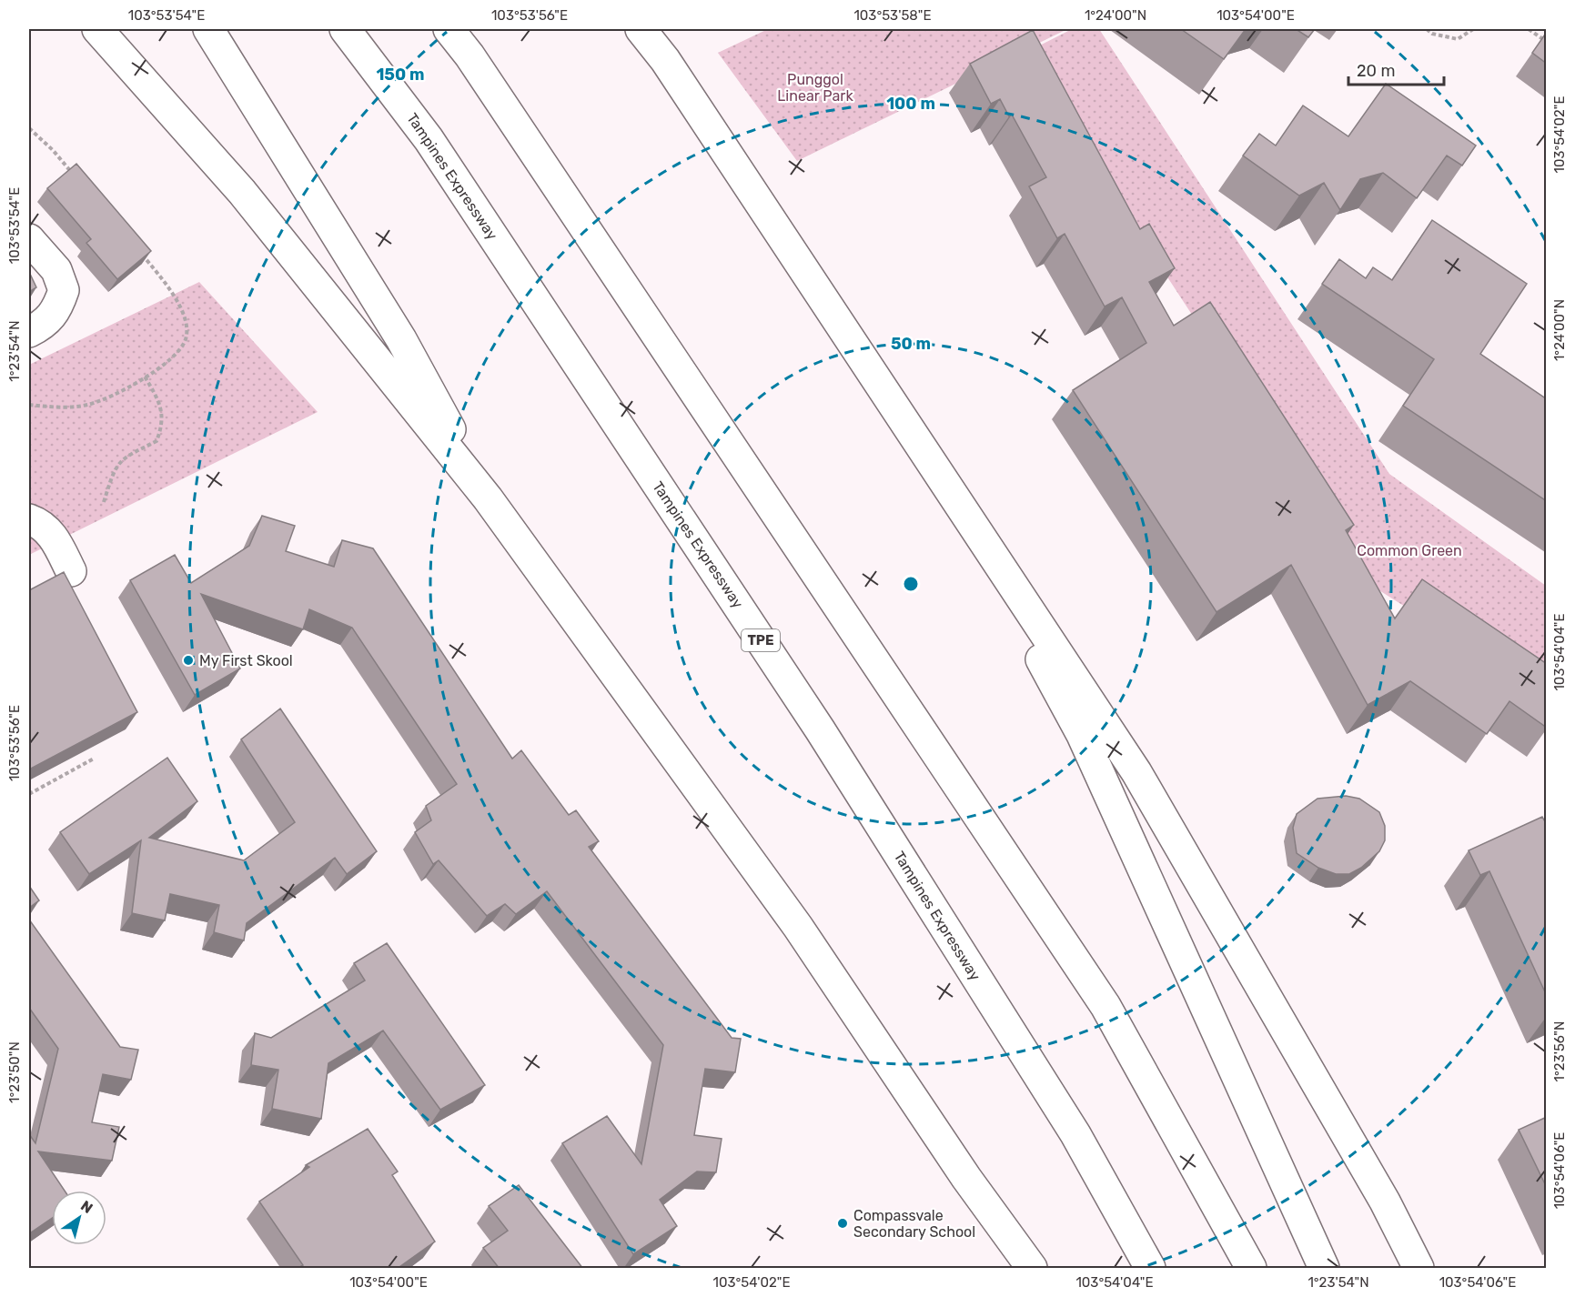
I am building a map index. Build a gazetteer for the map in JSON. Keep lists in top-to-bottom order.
{
  "streets": {
    "main road": ["Tampines Expressway", "TPE"]
  },
  "parks": ["Punggol Linear Park", "Common Green"],
  "places": ["My First Skool", "Compassvale Secondary School"],
  "scale_bar": "20 m",
  "north": "top right",
  "coordinates": [
    "103°53'54\"E",
    "103°53'56\"E",
    "103°53'58\"E",
    "1°24'00\"N",
    "103°54'00\"E",
    "103°54'02\"E",
    "1°23'54\"N",
    "103°54'04\"E",
    "1°23'56\"N",
    "1°23'50\"N",
    "103°54'06\"E"
  ],
  "rings": ["150 m", "100 m", "50 m"]
}
